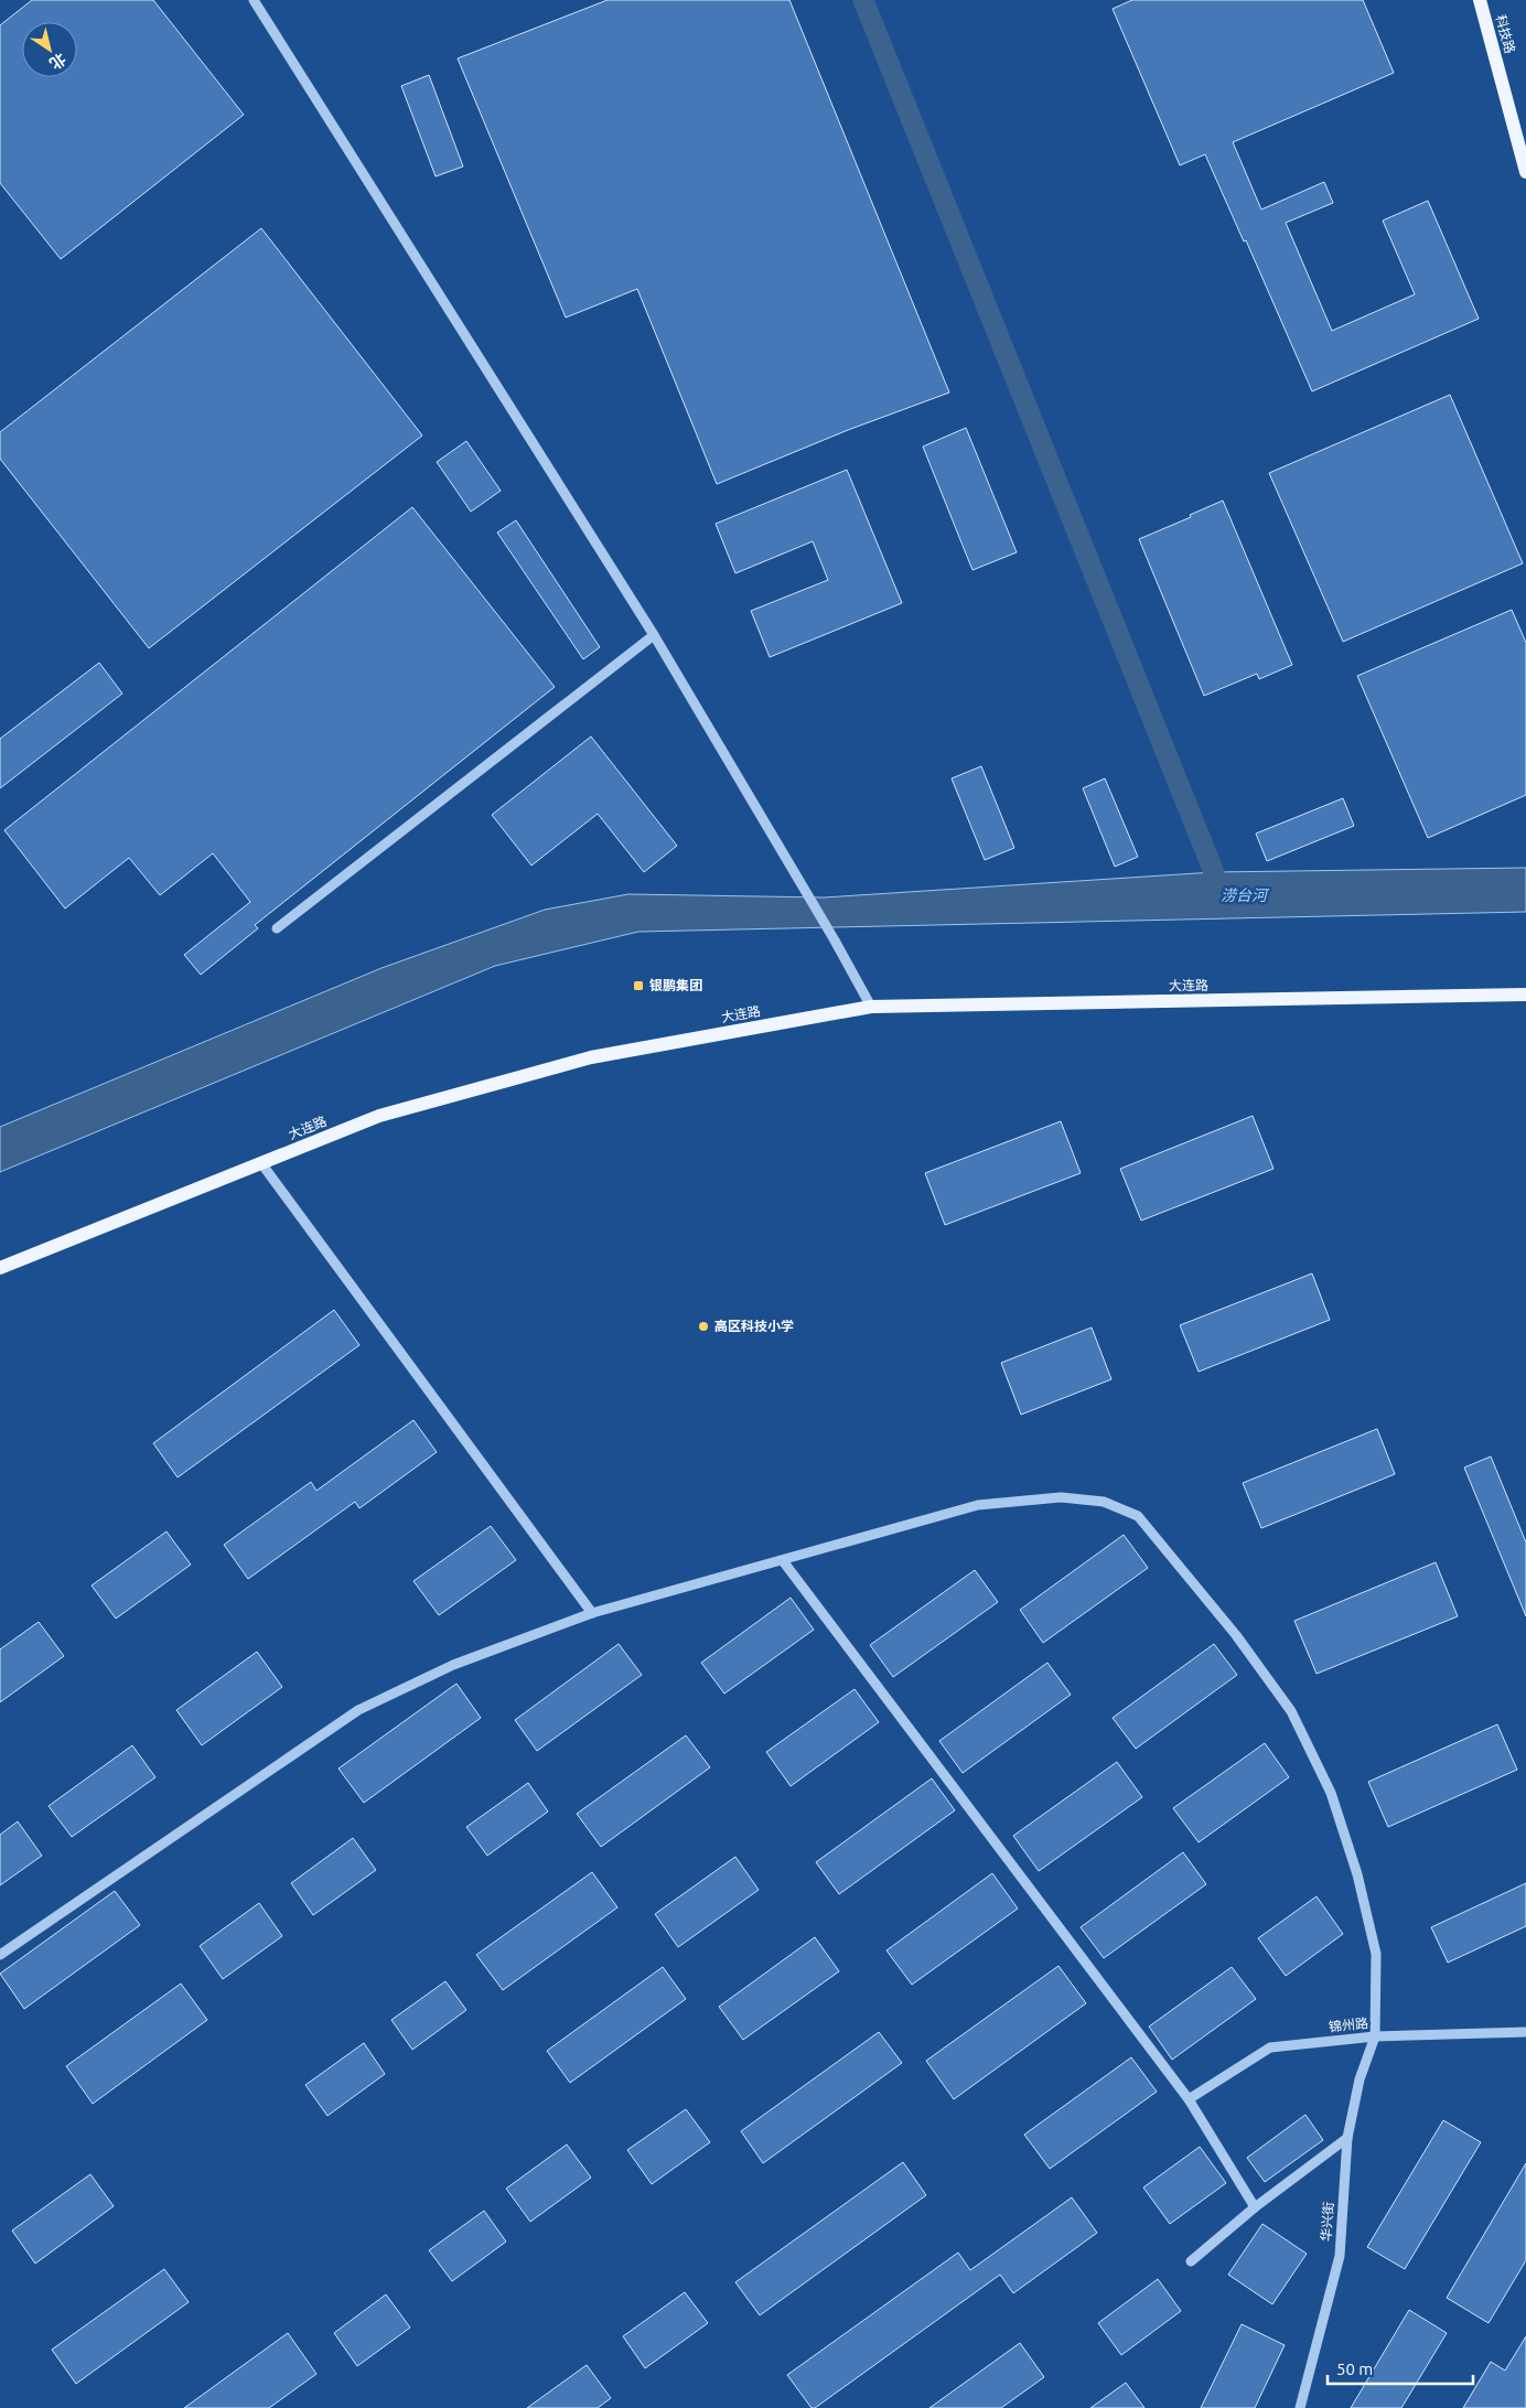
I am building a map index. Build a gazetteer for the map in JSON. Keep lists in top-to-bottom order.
{
  "streets": {
    "main road": ["科技路", "大连路"],
    "street": ["锦州路", "华兴街"]
  },
  "crossings": [
    ["锦州路", "华兴街"]
  ],
  "water": ["涝台河"],
  "places": {
    "transit": ["银鹏集团"],
    "other": ["高区科技小学"]
  },
  "scale_bar": "50 m",
  "north": "bottom right"
}
